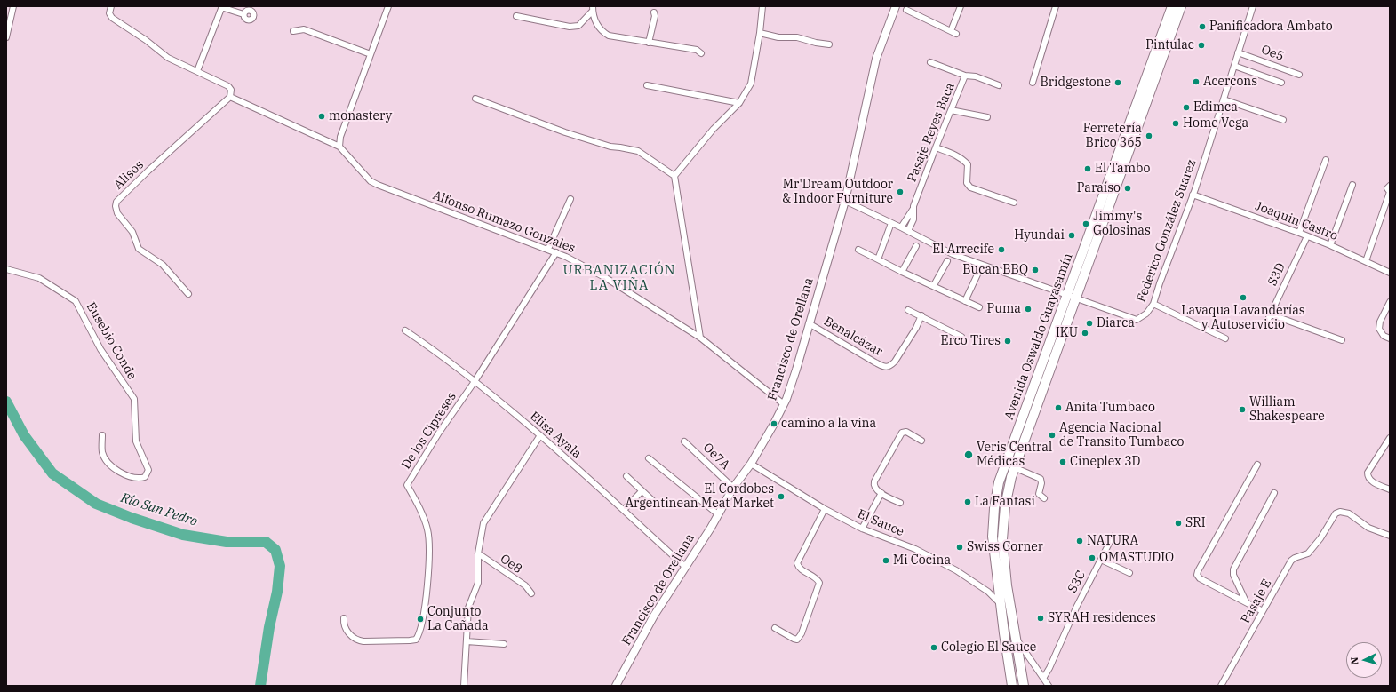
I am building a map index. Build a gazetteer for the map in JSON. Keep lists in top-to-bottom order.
{
  "streets": {
    "main road": ["Avenida Oswaldo Guayasamín"],
    "street": [
      "Oe5",
      "Pasaje Reyes Baca",
      "Alisos",
      "Joaquin Castro",
      "Alfonso Rumazo Gonzales",
      "Federico González Suarez",
      "S3D",
      "Benalcázar",
      "Francisco de Orellana",
      "Eusebio Conde",
      "De los Cipreses",
      "Elisa Ayala",
      "Oe7A",
      "El Sauce",
      "Oe8",
      "S3C",
      "Pasaje E"
    ]
  },
  "crossings": [
    ["Oe5", "Federico González Suarez"],
    ["Pasaje Reyes Baca", "Federico González Suarez"],
    ["Joaquin Castro", "Federico González Suarez"],
    ["Joaquin Castro", "S3D"],
    ["Alfonso Rumazo Gonzales", "Francisco de Orellana"],
    ["Alfonso Rumazo Gonzales", "De los Cipreses"],
    ["Federico González Suarez", "Avenida Oswaldo Guayasamín"],
    ["Federico González Suarez", "Francisco de Orellana"],
    ["Benalcázar", "Francisco de Orellana"],
    ["Avenida Oswaldo Guayasamín", "El Sauce"],
    ["Francisco de Orellana", "Elisa Ayala"],
    ["Francisco de Orellana", "Oe7A"],
    ["Francisco de Orellana", "El Sauce"],
    ["De los Cipreses", "Elisa Ayala"]
  ],
  "districts": ["URBANIZACIÓN LA VIÑA"],
  "water": ["Río San Pedro"],
  "places": [
    "Panificadora Ambato",
    "Pintulac",
    "Acercons",
    "Bridgestone",
    "Edimca",
    "monastery",
    "Home Vega",
    "Ferretería Brico 365",
    "El Tambo",
    "Paraíso",
    "Mr'Dream Outdoor & Indoor Furniture",
    "Jimmy's Golosinas",
    "Hyundai",
    "El Arrecife",
    "Bucan BBQ",
    "Lavaqua Lavanderías y Autoservicio",
    "Puma",
    "Diarca",
    "IKU",
    "Erco Tires",
    "Anita Tumbaco",
    "William Shakespeare",
    "camino a la vina",
    "Agencia Nacional de Transito Tumbaco",
    "Veris Central Médicas",
    "Cineplex 3D",
    "El Cordobes Argentinean Meat Market",
    "La Fantasi",
    "SRI",
    "NATURA",
    "Swiss Corner",
    "OMASTUDIO",
    "Mi Cocina",
    "SYRAH residences",
    "Conjunto La Cañada",
    "Colegio El Sauce"
  ],
  "north": "left"
}
